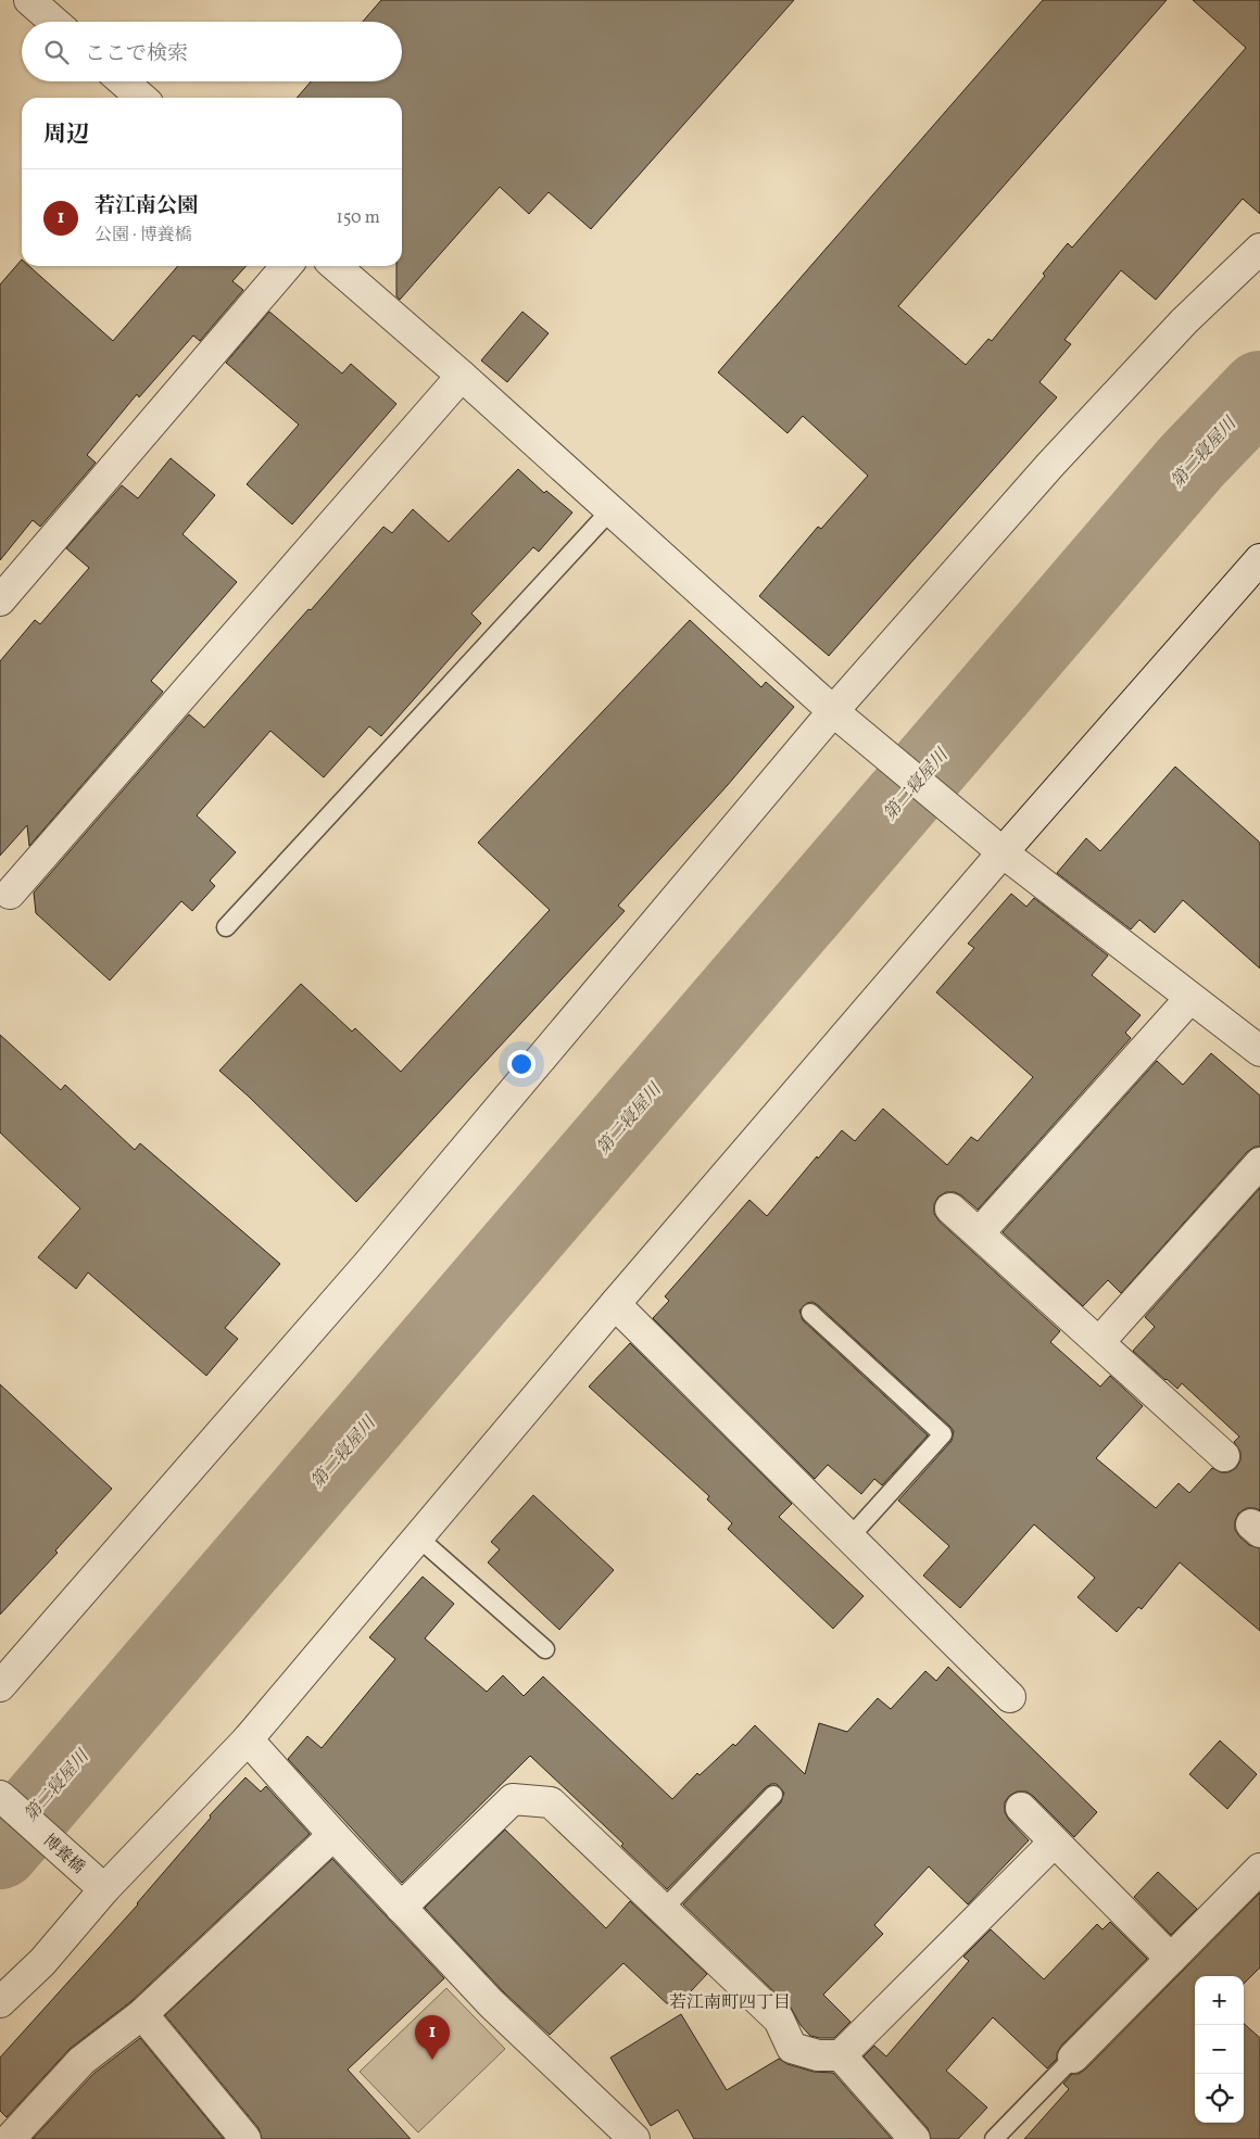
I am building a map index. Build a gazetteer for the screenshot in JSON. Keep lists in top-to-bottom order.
{
  "streets": {
    "street": ["博養橋"]
  },
  "districts": ["若江南町四丁目"],
  "water": ["第二寝屋川"],
  "page": {
    "search": "ここで検索",
    "heading": "周辺",
    "list": [
      {
        "mark": "1",
        "name": "若江南公園",
        "note": "公園 · 博養橋",
        "value": "150 m"
      }
    ],
    "map_buttons": ["+", "−"],
    "pins": "1"
  }
}
